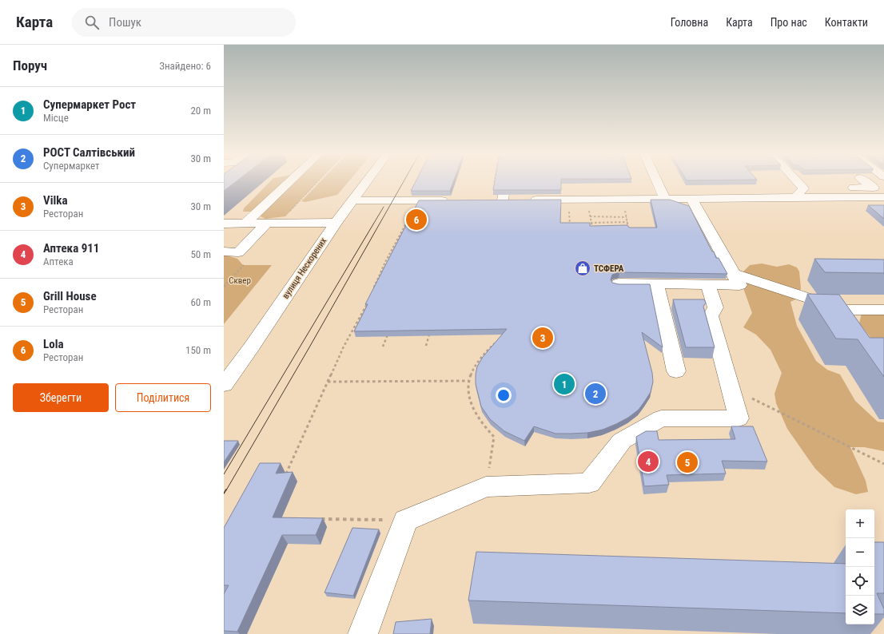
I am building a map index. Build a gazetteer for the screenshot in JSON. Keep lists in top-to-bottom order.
{
  "streets": {
    "main road": ["вулиця Нескорених"]
  },
  "parks": ["Сквер"],
  "places": {
    "shop": ["ТСФЕРА"]
  },
  "page": {
    "header": "Карта",
    "search": "Пошук",
    "nav": [
      "Головна",
      "Карта",
      "Про нас",
      "Контакти"
    ],
    "heading": ["Поруч", "Знайдено: 6"],
    "list": [
      {
        "mark": "1",
        "name": "Супермаркет Рост",
        "note": "Місце",
        "value": "20 m"
      },
      {
        "mark": "2",
        "name": "РОСТ Салтівський",
        "note": "Супермаркет",
        "value": "30 m"
      },
      {
        "mark": "3",
        "name": "Vilka",
        "note": "Ресторан",
        "value": "30 m"
      },
      {
        "mark": "4",
        "name": "Аптека 911",
        "note": "Аптека",
        "value": "50 m"
      },
      {
        "mark": "5",
        "name": "Grill House",
        "note": "Ресторан",
        "value": "60 m"
      },
      {
        "mark": "6",
        "name": "Lola",
        "note": "Ресторан",
        "value": "150 m"
      }
    ],
    "pins": [
      "6",
      "3",
      "1",
      "2",
      "4",
      "5"
    ],
    "buttons": ["Зберегти", "Поділитися"],
    "map_buttons": ["+", "−"]
  }
}
